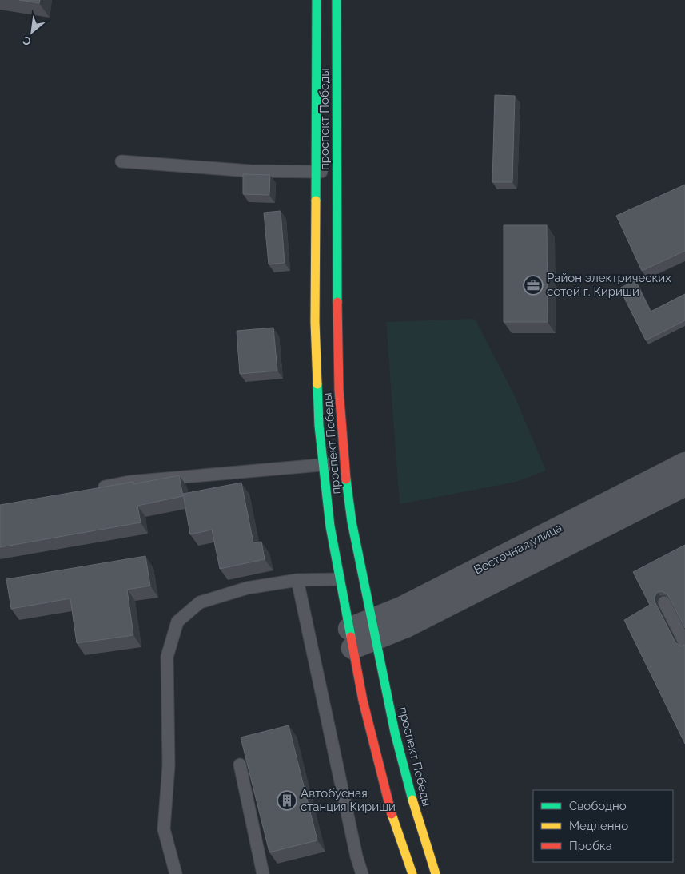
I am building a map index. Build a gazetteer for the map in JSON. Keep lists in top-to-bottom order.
{
  "streets": {
    "main road": ["проспект Победы"],
    "street": ["Восточная улица"]
  },
  "crossings": [
    ["проспект Победы", "Восточная улица"]
  ],
  "places": {
    "office": ["Район электрических сетей г. Кириши"],
    "building": ["Автобусная станция Кириши"]
  },
  "legend": ["Свободно", "Медленно", "Пробка"],
  "north": "bottom left"
}
